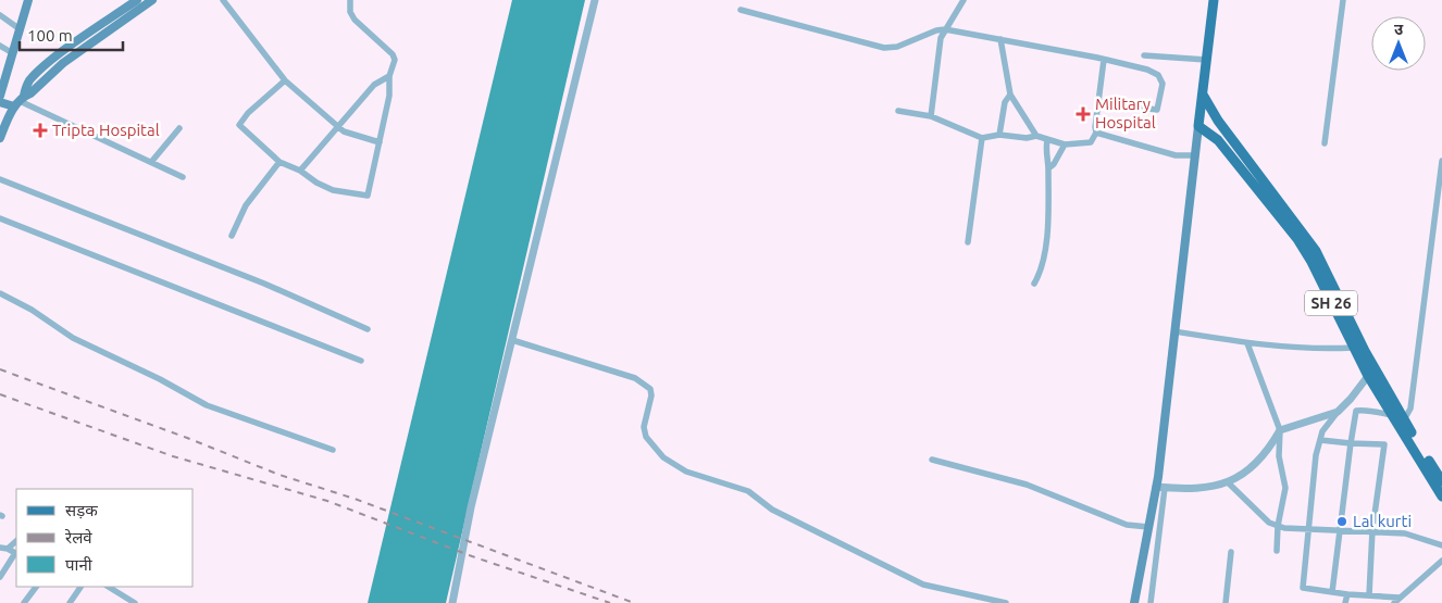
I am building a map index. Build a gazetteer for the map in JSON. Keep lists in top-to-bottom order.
{
  "streets": {
    "main road": ["SH 26"]
  },
  "places": {
    "health": ["Military Hospital", "Tripta Hospital"],
    "other": ["Lal kurti"]
  },
  "legend": ["सड़क", "रेलवे", "पानी"],
  "scale_bar": "100 m",
  "north": "top"
}
